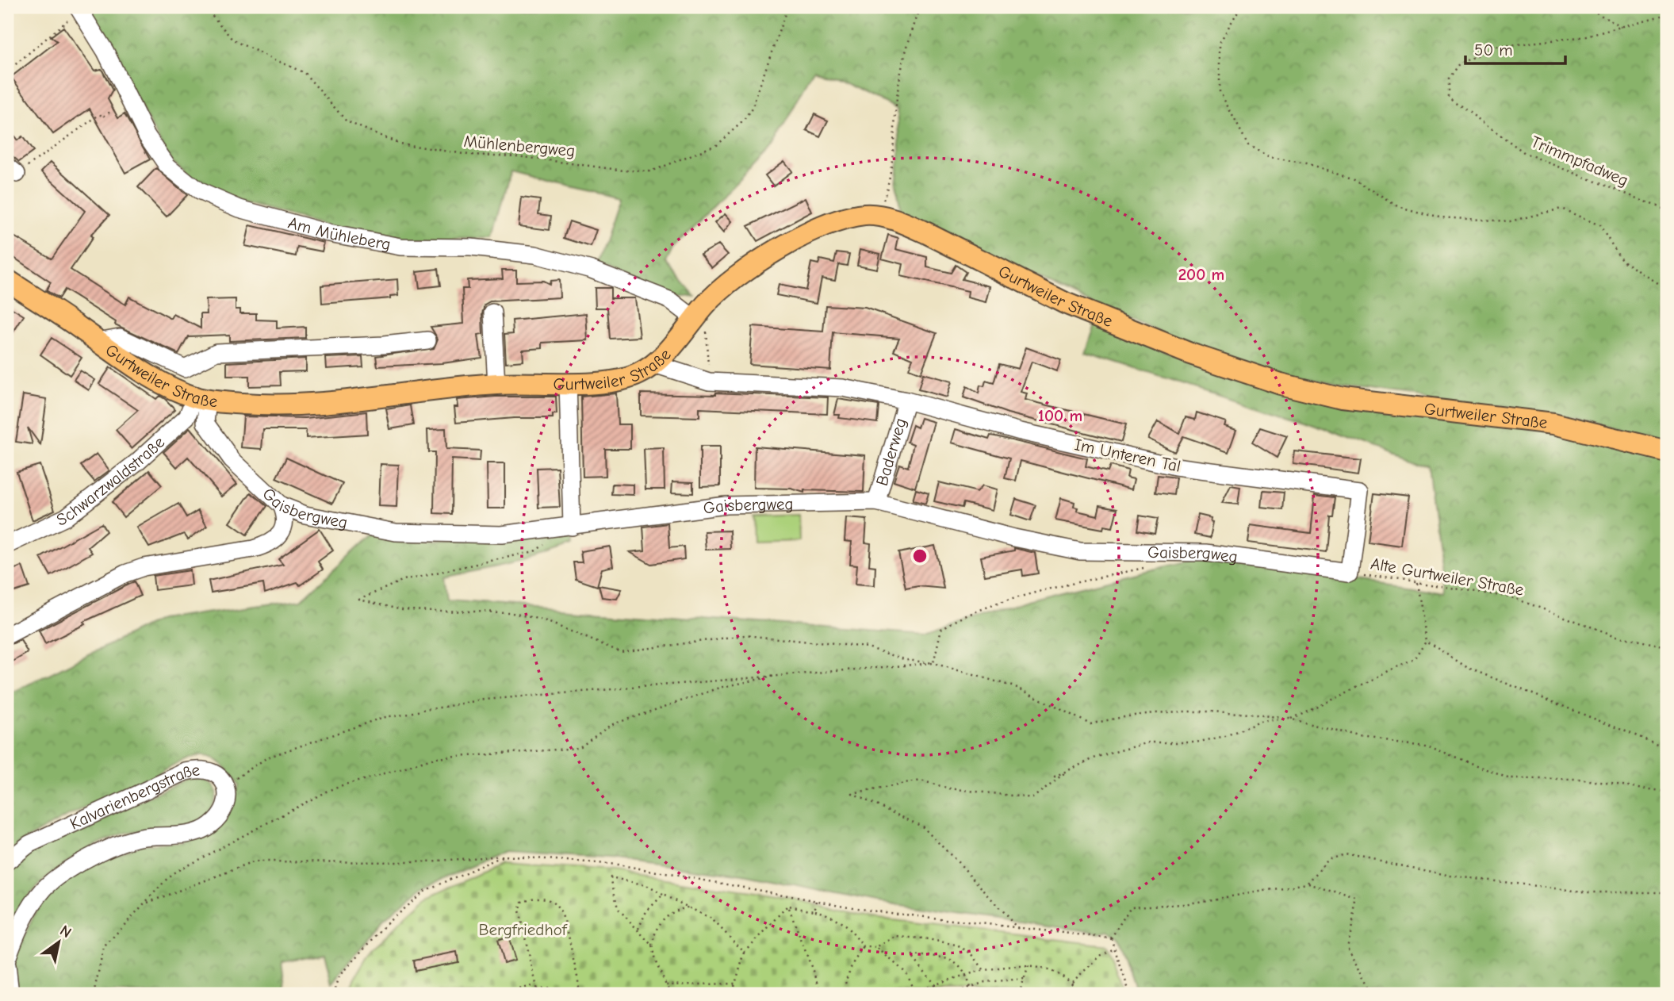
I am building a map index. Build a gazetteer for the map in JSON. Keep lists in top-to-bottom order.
{
  "streets": {
    "main road": ["Gurtweiler Straße"],
    "street": [
      "Am Mühleberg",
      "Baderweg",
      "Im Unteren Tal",
      "Schwarzwaldstraße",
      "Gaisbergweg",
      "Kalvarienbergstraße"
    ],
    "path": ["Mühlenbergweg", "Trimmpfadweg", "Alte Gurtweiler Straße"]
  },
  "crossings": [
    ["Am Mühleberg", "Gurtweiler Straße"],
    ["Gurtweiler Straße", "Im Unteren Tal"],
    ["Gurtweiler Straße", "Schwarzwaldstraße"],
    ["Gurtweiler Straße", "Gaisbergweg"],
    ["Baderweg", "Im Unteren Tal"],
    ["Baderweg", "Gaisbergweg"],
    ["Im Unteren Tal", "Gaisbergweg"],
    ["Im Unteren Tal", "Alte Gurtweiler Straße"],
    ["Schwarzwaldstraße", "Gaisbergweg"],
    ["Gaisbergweg", "Alte Gurtweiler Straße"]
  ],
  "parks": ["Bergfriedhof"],
  "scale_bar": "50 m",
  "north": "top right",
  "rings": ["200 m", "100 m"]
}
